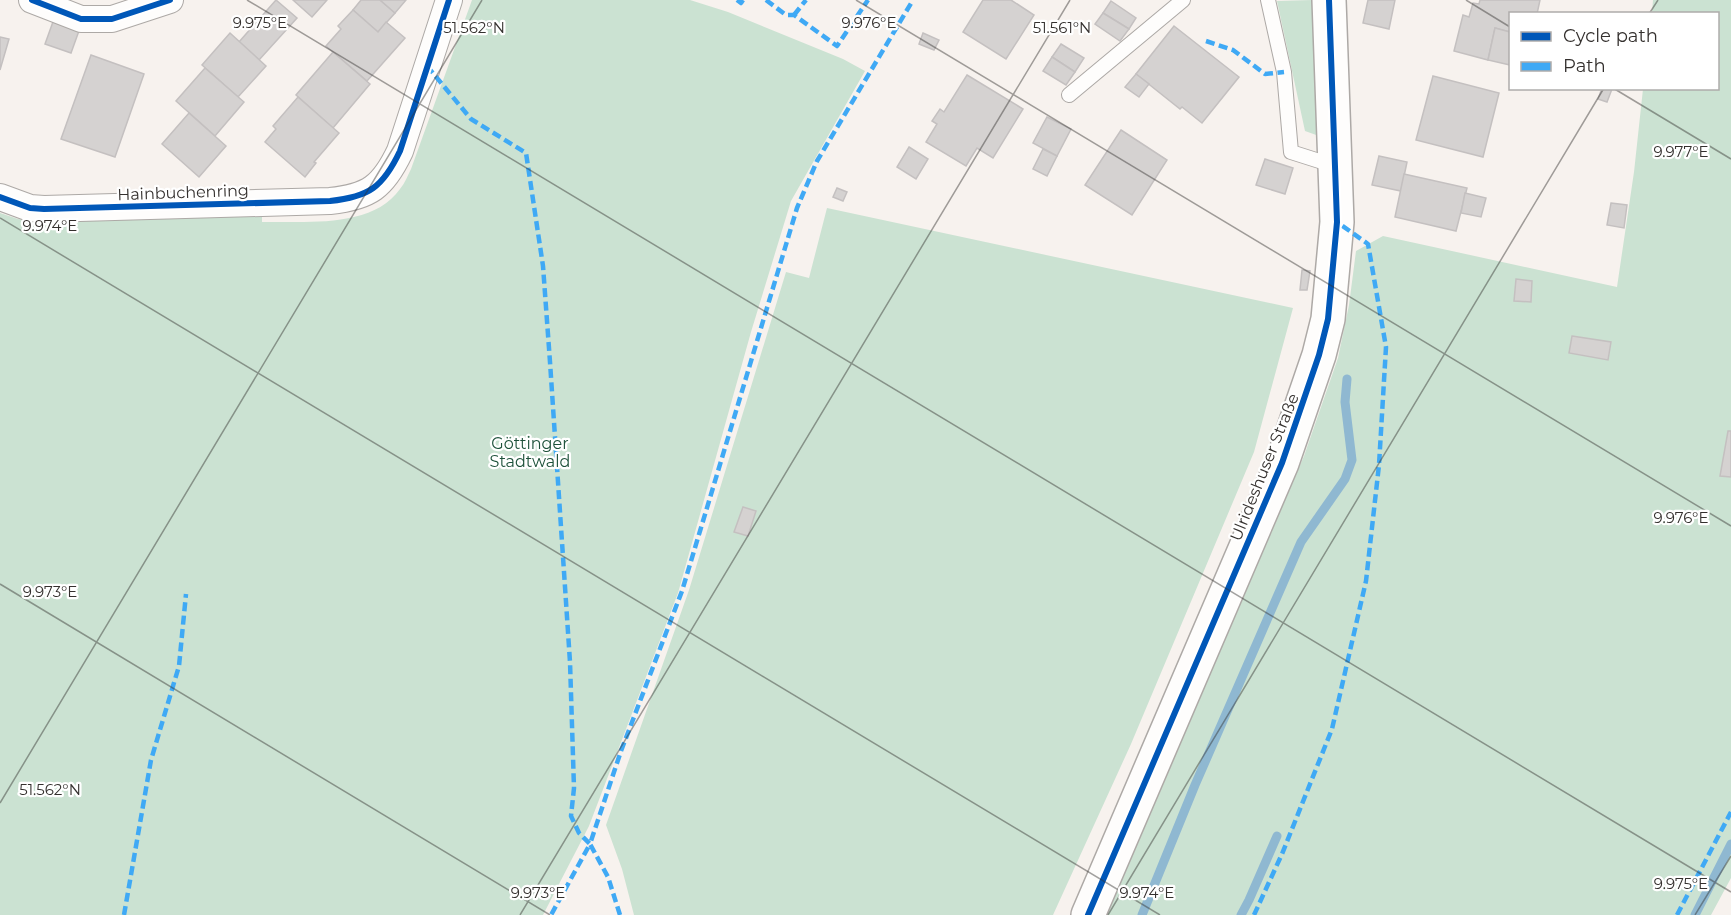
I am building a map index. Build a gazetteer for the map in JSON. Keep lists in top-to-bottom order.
{
  "streets": {
    "street": ["Hainbuchenring", "Ulrideshuser Straße"]
  },
  "parks": ["Göttinger Stadtwald"],
  "legend": ["Cycle path", "Path"],
  "coordinates": [
    "9.975°E",
    "9.976°E",
    "51.562°N",
    "51.561°N",
    "9.977°E",
    "9.974°E",
    "9.973°E"
  ]
}
